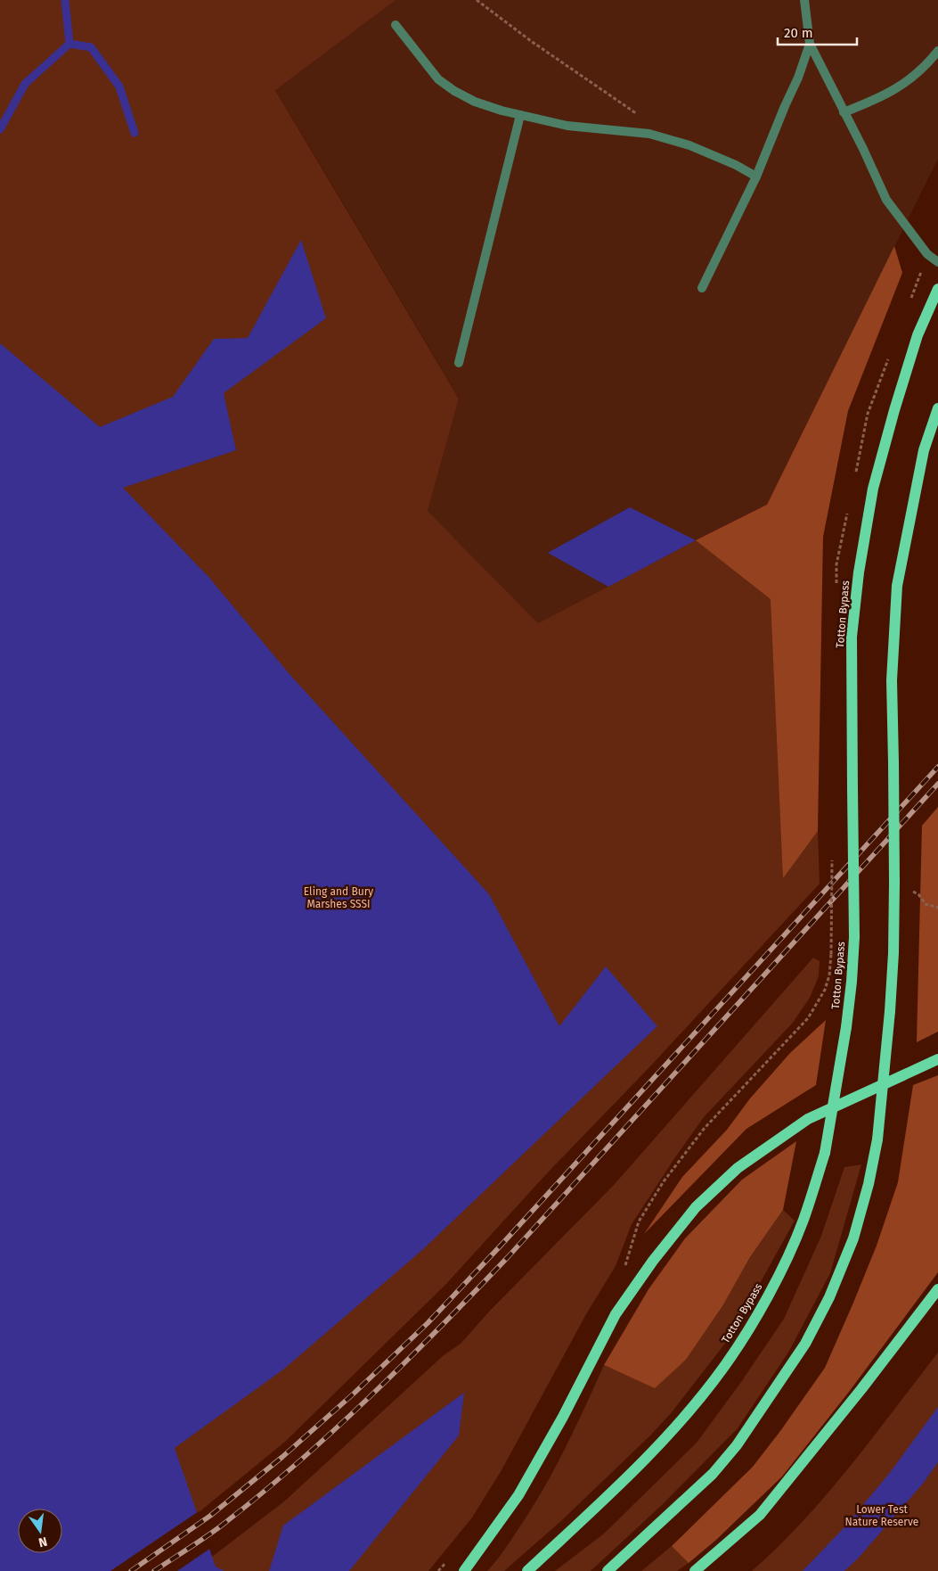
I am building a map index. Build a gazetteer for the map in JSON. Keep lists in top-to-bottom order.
{
  "streets": {
    "main road": ["Totton Bypass"]
  },
  "parks": ["Eling and Bury Marshes SSSI", "Lower Test Nature Reserve"],
  "scale_bar": "20 m",
  "north": "bottom"
}
